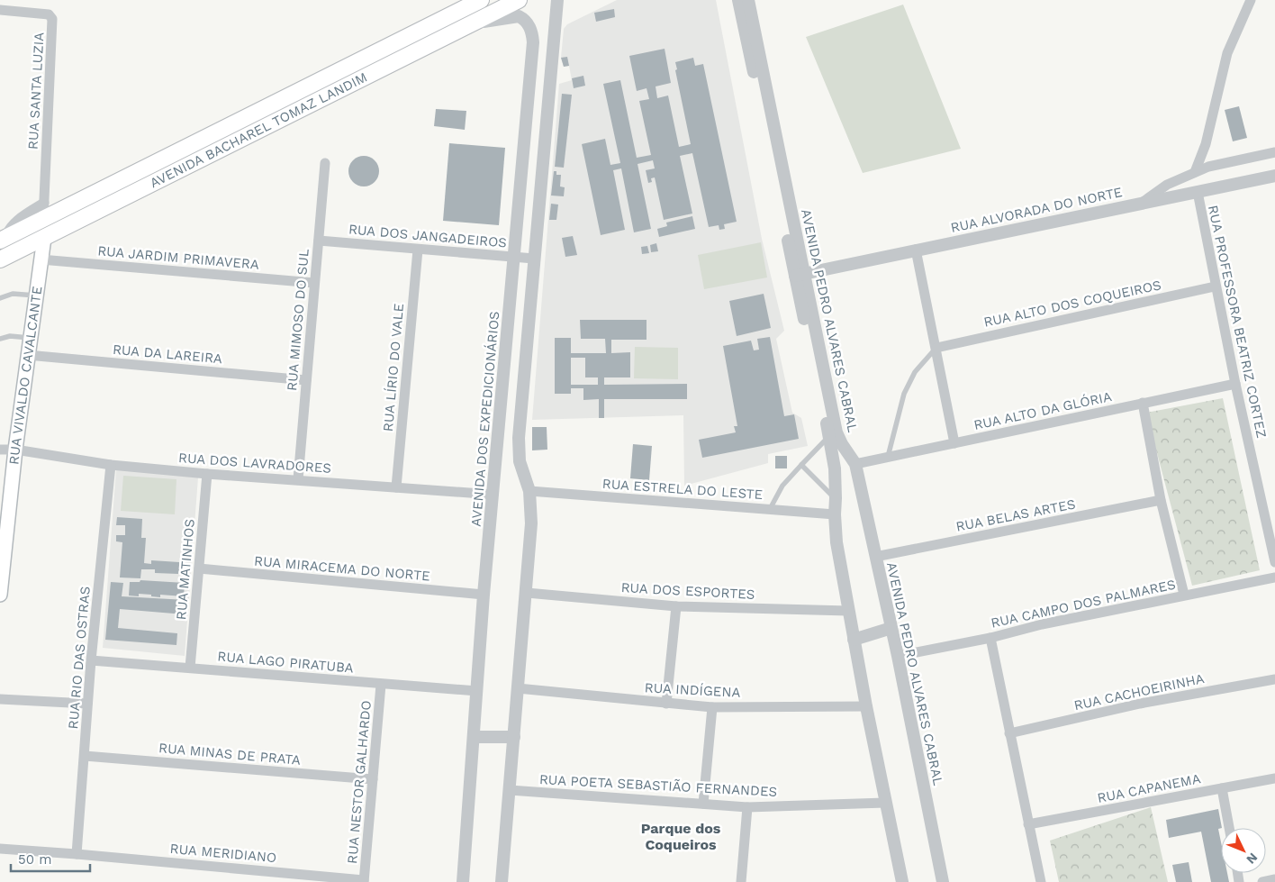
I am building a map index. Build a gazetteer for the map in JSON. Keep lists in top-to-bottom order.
{
  "streets": {
    "highway": ["AVENIDA BACHAREL TOMAZ LANDIM"],
    "main road": ["RUA VIVALDO CAVALCANTE"],
    "street": [
      "RUA SANTA LUZIA",
      "RUA ALVORADA DO NORTE",
      "RUA DOS JANGADEIROS",
      "RUA JARDIM PRIMAVERA",
      "RUA ALTO DOS COQUEIROS",
      "RUA MIMOSO DO SUL",
      "AVENIDA PEDRO ALVARES CABRAL",
      "RUA PROFESSORA BEATRIZ CORTEZ",
      "RUA DA LAREIRA",
      "RUA LÍRIO DO VALE",
      "RUA ALTO DA GLÓRIA",
      "AVENIDA DOS EXPEDICIONÁRIOS",
      "RUA DOS LAVRADORES",
      "RUA ESTRELA DO LESTE",
      "RUA BELAS ARTES",
      "RUA MIRACEMA DO NORTE",
      "RUA MATINHOS",
      "RUA DOS ESPORTES",
      "RUA CAMPO DOS PALMARES",
      "RUA RIO DAS OSTRAS",
      "RUA LAGO PIRATUBA",
      "RUA INDÍGENA",
      "RUA CACHOEIRINHA",
      "RUA MINAS DE PRATA",
      "RUA NESTOR GALHARDO",
      "RUA POETA SEBASTIÃO FERNANDES",
      "RUA CAPANEMA",
      "RUA MERIDIANO"
    ]
  },
  "crossings": [
    ["RUA SANTA LUZIA", "AVENIDA BACHAREL TOMAZ LANDIM"],
    ["AVENIDA BACHAREL TOMAZ LANDIM", "RUA VIVALDO CAVALCANTE"],
    ["AVENIDA BACHAREL TOMAZ LANDIM", "AVENIDA DOS EXPEDICIONÁRIOS"],
    ["RUA ALVORADA DO NORTE", "AVENIDA PEDRO ALVARES CABRAL"],
    ["RUA ALVORADA DO NORTE", "RUA PROFESSORA BEATRIZ CORTEZ"],
    ["RUA DOS JANGADEIROS", "RUA MIMOSO DO SUL"],
    ["RUA DOS JANGADEIROS", "RUA LÍRIO DO VALE"],
    ["RUA DOS JANGADEIROS", "AVENIDA DOS EXPEDICIONÁRIOS"],
    ["RUA JARDIM PRIMAVERA", "RUA MIMOSO DO SUL"],
    ["RUA JARDIM PRIMAVERA", "RUA VIVALDO CAVALCANTE"],
    ["RUA ALTO DOS COQUEIROS", "RUA PROFESSORA BEATRIZ CORTEZ"],
    ["RUA MIMOSO DO SUL", "RUA DA LAREIRA"],
    ["RUA MIMOSO DO SUL", "RUA DOS LAVRADORES"],
    ["AVENIDA PEDRO ALVARES CABRAL", "RUA ALTO DA GLÓRIA"],
    ["AVENIDA PEDRO ALVARES CABRAL", "RUA ESTRELA DO LESTE"],
    ["AVENIDA PEDRO ALVARES CABRAL", "RUA BELAS ARTES"],
    ["AVENIDA PEDRO ALVARES CABRAL", "RUA DOS ESPORTES"],
    ["AVENIDA PEDRO ALVARES CABRAL", "RUA CAMPO DOS PALMARES"],
    ["AVENIDA PEDRO ALVARES CABRAL", "RUA INDÍGENA"],
    ["AVENIDA PEDRO ALVARES CABRAL", "RUA POETA SEBASTIÃO FERNANDES"],
    ["RUA PROFESSORA BEATRIZ CORTEZ", "RUA ALTO DA GLÓRIA"],
    ["RUA DA LAREIRA", "RUA VIVALDO CAVALCANTE"],
    ["RUA LÍRIO DO VALE", "RUA DOS LAVRADORES"],
    ["RUA VIVALDO CAVALCANTE", "RUA DOS LAVRADORES"],
    ["AVENIDA DOS EXPEDICIONÁRIOS", "RUA DOS LAVRADORES"],
    ["AVENIDA DOS EXPEDICIONÁRIOS", "RUA MIRACEMA DO NORTE"],
    ["AVENIDA DOS EXPEDICIONÁRIOS", "RUA LAGO PIRATUBA"],
    ["RUA DOS LAVRADORES", "RUA MATINHOS"],
    ["RUA DOS LAVRADORES", "RUA RIO DAS OSTRAS"],
    ["RUA MIRACEMA DO NORTE", "RUA MATINHOS"],
    ["RUA MATINHOS", "RUA LAGO PIRATUBA"],
    ["RUA RIO DAS OSTRAS", "RUA LAGO PIRATUBA"],
    ["RUA RIO DAS OSTRAS", "RUA MINAS DE PRATA"],
    ["RUA RIO DAS OSTRAS", "RUA MERIDIANO"],
    ["RUA LAGO PIRATUBA", "RUA NESTOR GALHARDO"],
    ["RUA MINAS DE PRATA", "RUA NESTOR GALHARDO"],
    ["RUA NESTOR GALHARDO", "RUA MERIDIANO"]
  ],
  "districts": ["Parque dos Coqueiros"],
  "scale_bar": "50 m",
  "north": "bottom right"
}
